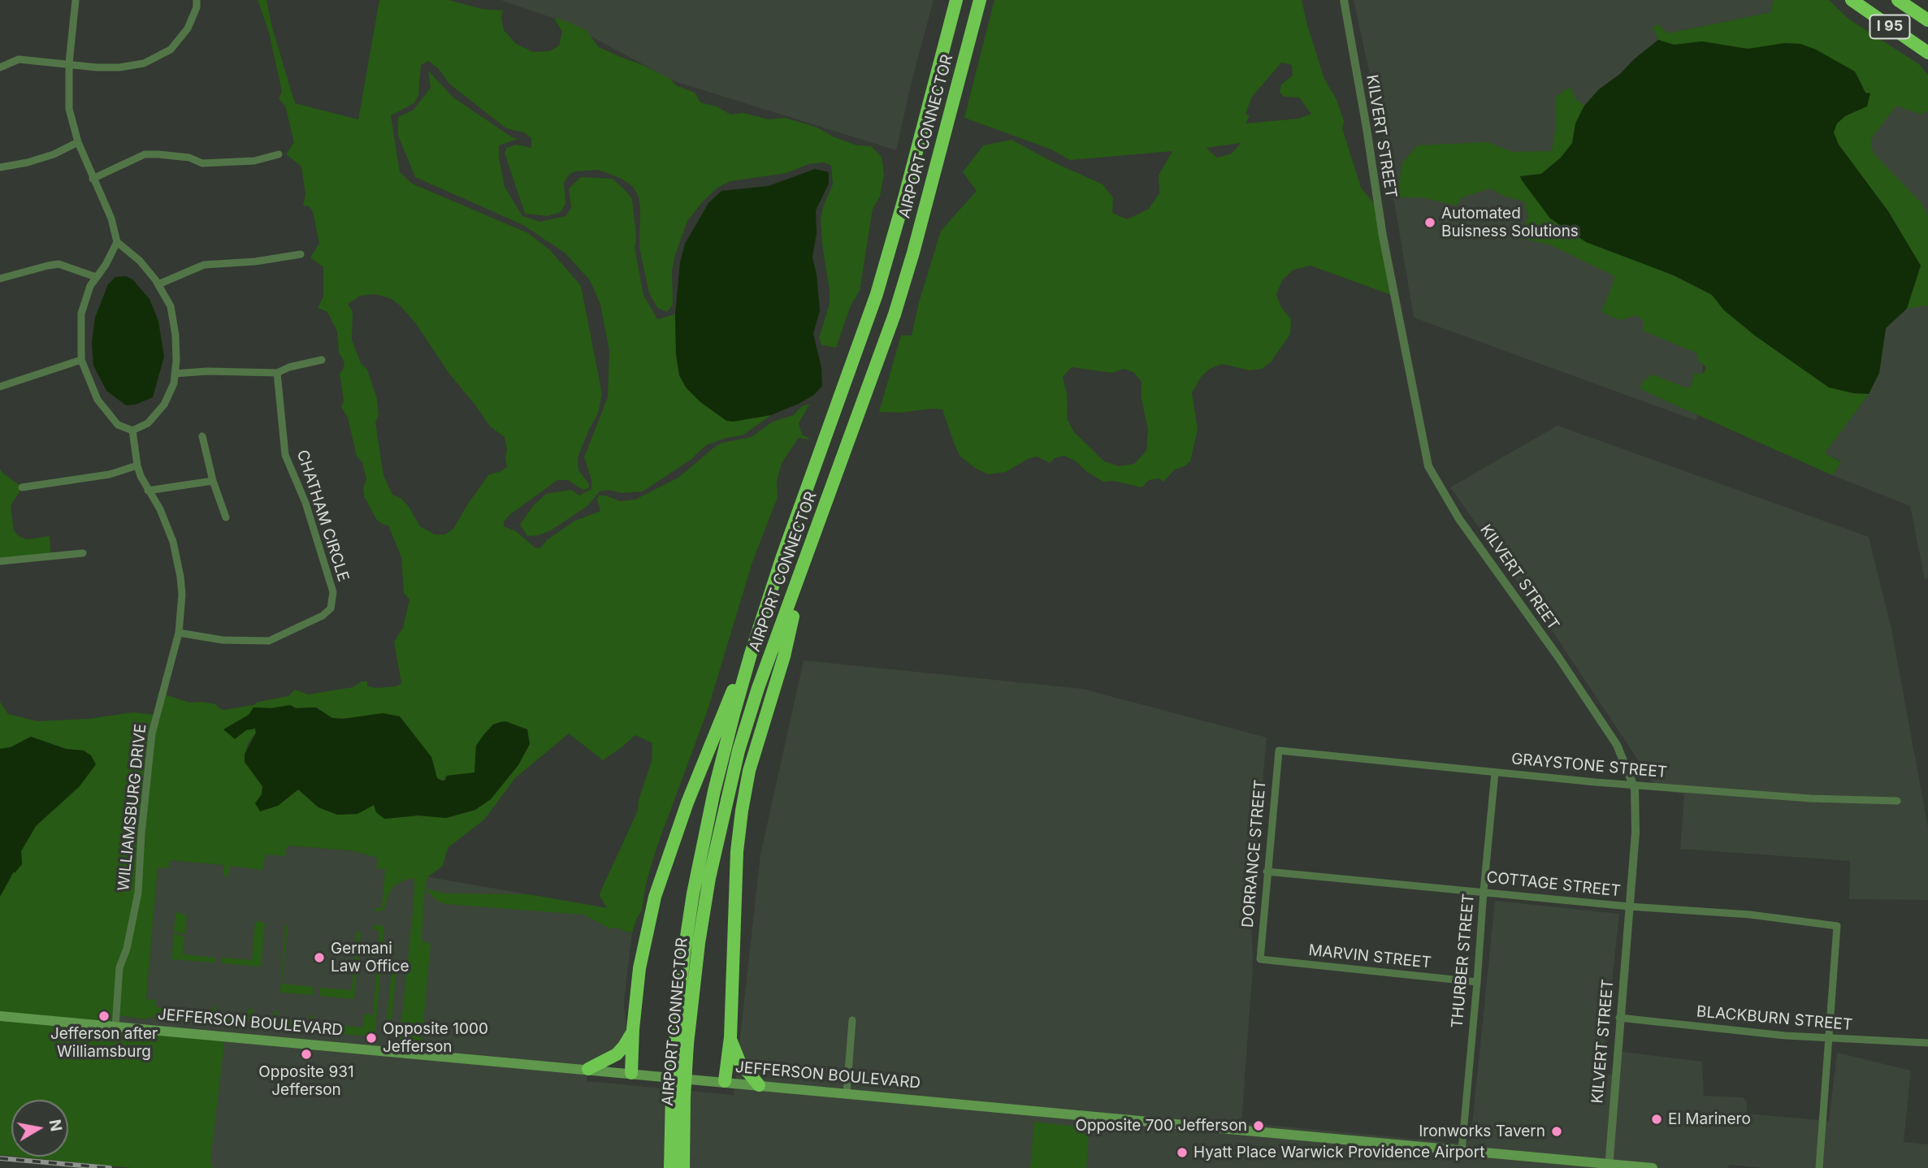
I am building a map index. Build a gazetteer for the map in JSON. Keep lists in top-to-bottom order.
{
  "streets": {
    "highway": ["I 95", "AIRPORT CONNECTOR"],
    "main road": ["JEFFERSON BOULEVARD"],
    "street": [
      "KILVERT STREET",
      "CHATHAM CIRCLE",
      "GRAYSTONE STREET",
      "WILLIAMSBURG DRIVE",
      "DORRANCE STREET",
      "COTTAGE STREET",
      "MARVIN STREET",
      "THURBER STREET",
      "BLACKBURN STREET"
    ]
  },
  "crossings": [
    ["KILVERT STREET", "GRAYSTONE STREET"],
    ["KILVERT STREET", "COTTAGE STREET"],
    ["KILVERT STREET", "BLACKBURN STREET"],
    ["KILVERT STREET", "JEFFERSON BOULEVARD"],
    ["CHATHAM CIRCLE", "WILLIAMSBURG DRIVE"],
    ["GRAYSTONE STREET", "DORRANCE STREET"],
    ["GRAYSTONE STREET", "THURBER STREET"],
    ["WILLIAMSBURG DRIVE", "JEFFERSON BOULEVARD"],
    ["DORRANCE STREET", "COTTAGE STREET"],
    ["DORRANCE STREET", "MARVIN STREET"],
    ["COTTAGE STREET", "THURBER STREET"],
    ["COTTAGE STREET", "BLACKBURN STREET"],
    ["MARVIN STREET", "THURBER STREET"],
    ["THURBER STREET", "JEFFERSON BOULEVARD"]
  ],
  "places": [
    "Automated Buisness Solutions",
    "Germani Law Office",
    "Jefferson after Williamsburg",
    "Opposite 1000 Jefferson",
    "Opposite 931 Jefferson",
    "El Marinero",
    "Opposite 700 Jefferson",
    "Ironworks Tavern",
    "Hyatt Place Warwick Providence Airport"
  ],
  "north": "right"
}
